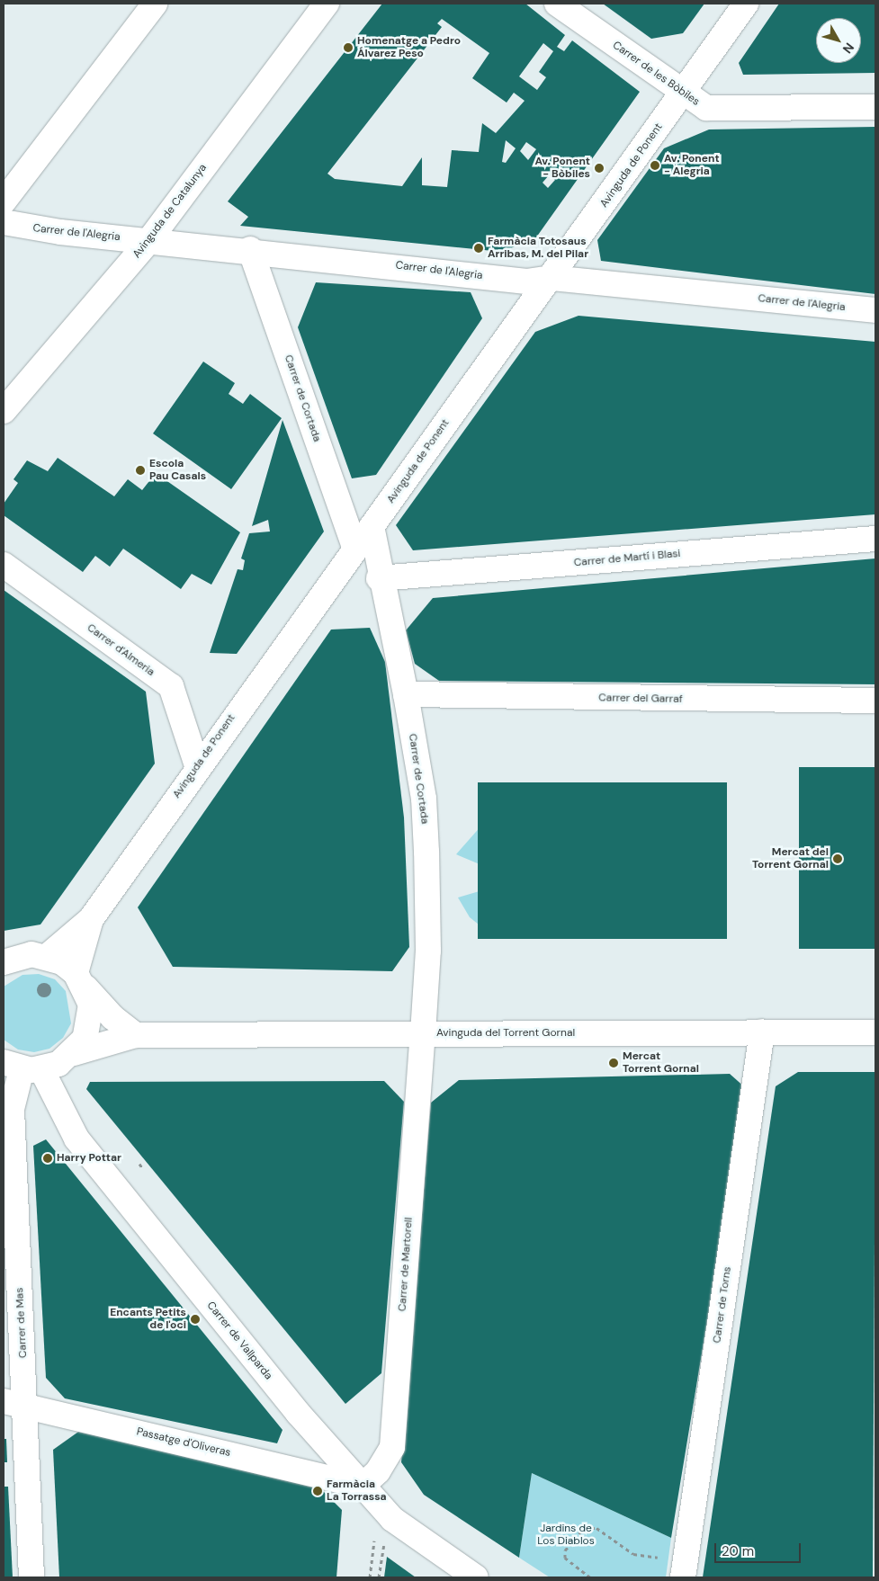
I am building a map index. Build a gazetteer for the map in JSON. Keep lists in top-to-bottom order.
{
  "streets": {
    "street": [
      "Carrer de les Bòbiles",
      "Avinguda de Ponent",
      "Avinguda de Catalunya",
      "Carrer de l'Alegria",
      "Carrer de Cortada",
      "Carrer de Martí i Blasi",
      "Carrer d'Almeria",
      "Carrer del Garraf",
      "Avinguda del Torrent Gornal",
      "Carrer de Martorell",
      "Carrer de Torns",
      "Carrer de Mas",
      "Carrer de Vallparda",
      "Passatge d'Oliveras"
    ]
  },
  "crossings": [
    ["Carrer de les Bòbiles", "Avinguda de Ponent"],
    ["Avinguda de Ponent", "Carrer de l'Alegria"],
    ["Avinguda de Ponent", "Carrer de Cortada"],
    ["Avinguda de Ponent", "Carrer d'Almeria"],
    ["Avinguda de Catalunya", "Carrer de l'Alegria"],
    ["Carrer de l'Alegria", "Carrer de Cortada"],
    ["Carrer de Cortada", "Carrer de Martí i Blasi"],
    ["Carrer de Cortada", "Carrer del Garraf"],
    ["Carrer de Cortada", "Avinguda del Torrent Gornal"],
    ["Carrer de Cortada", "Carrer de Martorell"],
    ["Avinguda del Torrent Gornal", "Carrer de Martorell"],
    ["Avinguda del Torrent Gornal", "Carrer de Torns"],
    ["Avinguda del Torrent Gornal", "Carrer de Mas"],
    ["Avinguda del Torrent Gornal", "Carrer de Vallparda"],
    ["Carrer de Martorell", "Carrer de Vallparda"],
    ["Carrer de Martorell", "Passatge d'Oliveras"],
    ["Carrer de Mas", "Carrer de Vallparda"],
    ["Carrer de Mas", "Passatge d'Oliveras"],
    ["Carrer de Vallparda", "Passatge d'Oliveras"]
  ],
  "parks": ["Jardins de Los Diablos"],
  "places": [
    "Homenatge a Pedro Álvarez Peso",
    "Av. Ponent - Alegria",
    "Av. Ponent - Bòbiles",
    "Farmàcia Totosaus Arribas, M. del Pilar",
    "Escola Pau Casals",
    "Mercat del Torrent Gornal",
    "Mercat Torrent Gornal",
    "Harry Pottar",
    "Encants Petits de l'oci",
    "Farmàcia La Torrassa"
  ],
  "scale_bar": "20 m",
  "north": "bottom right"
}
